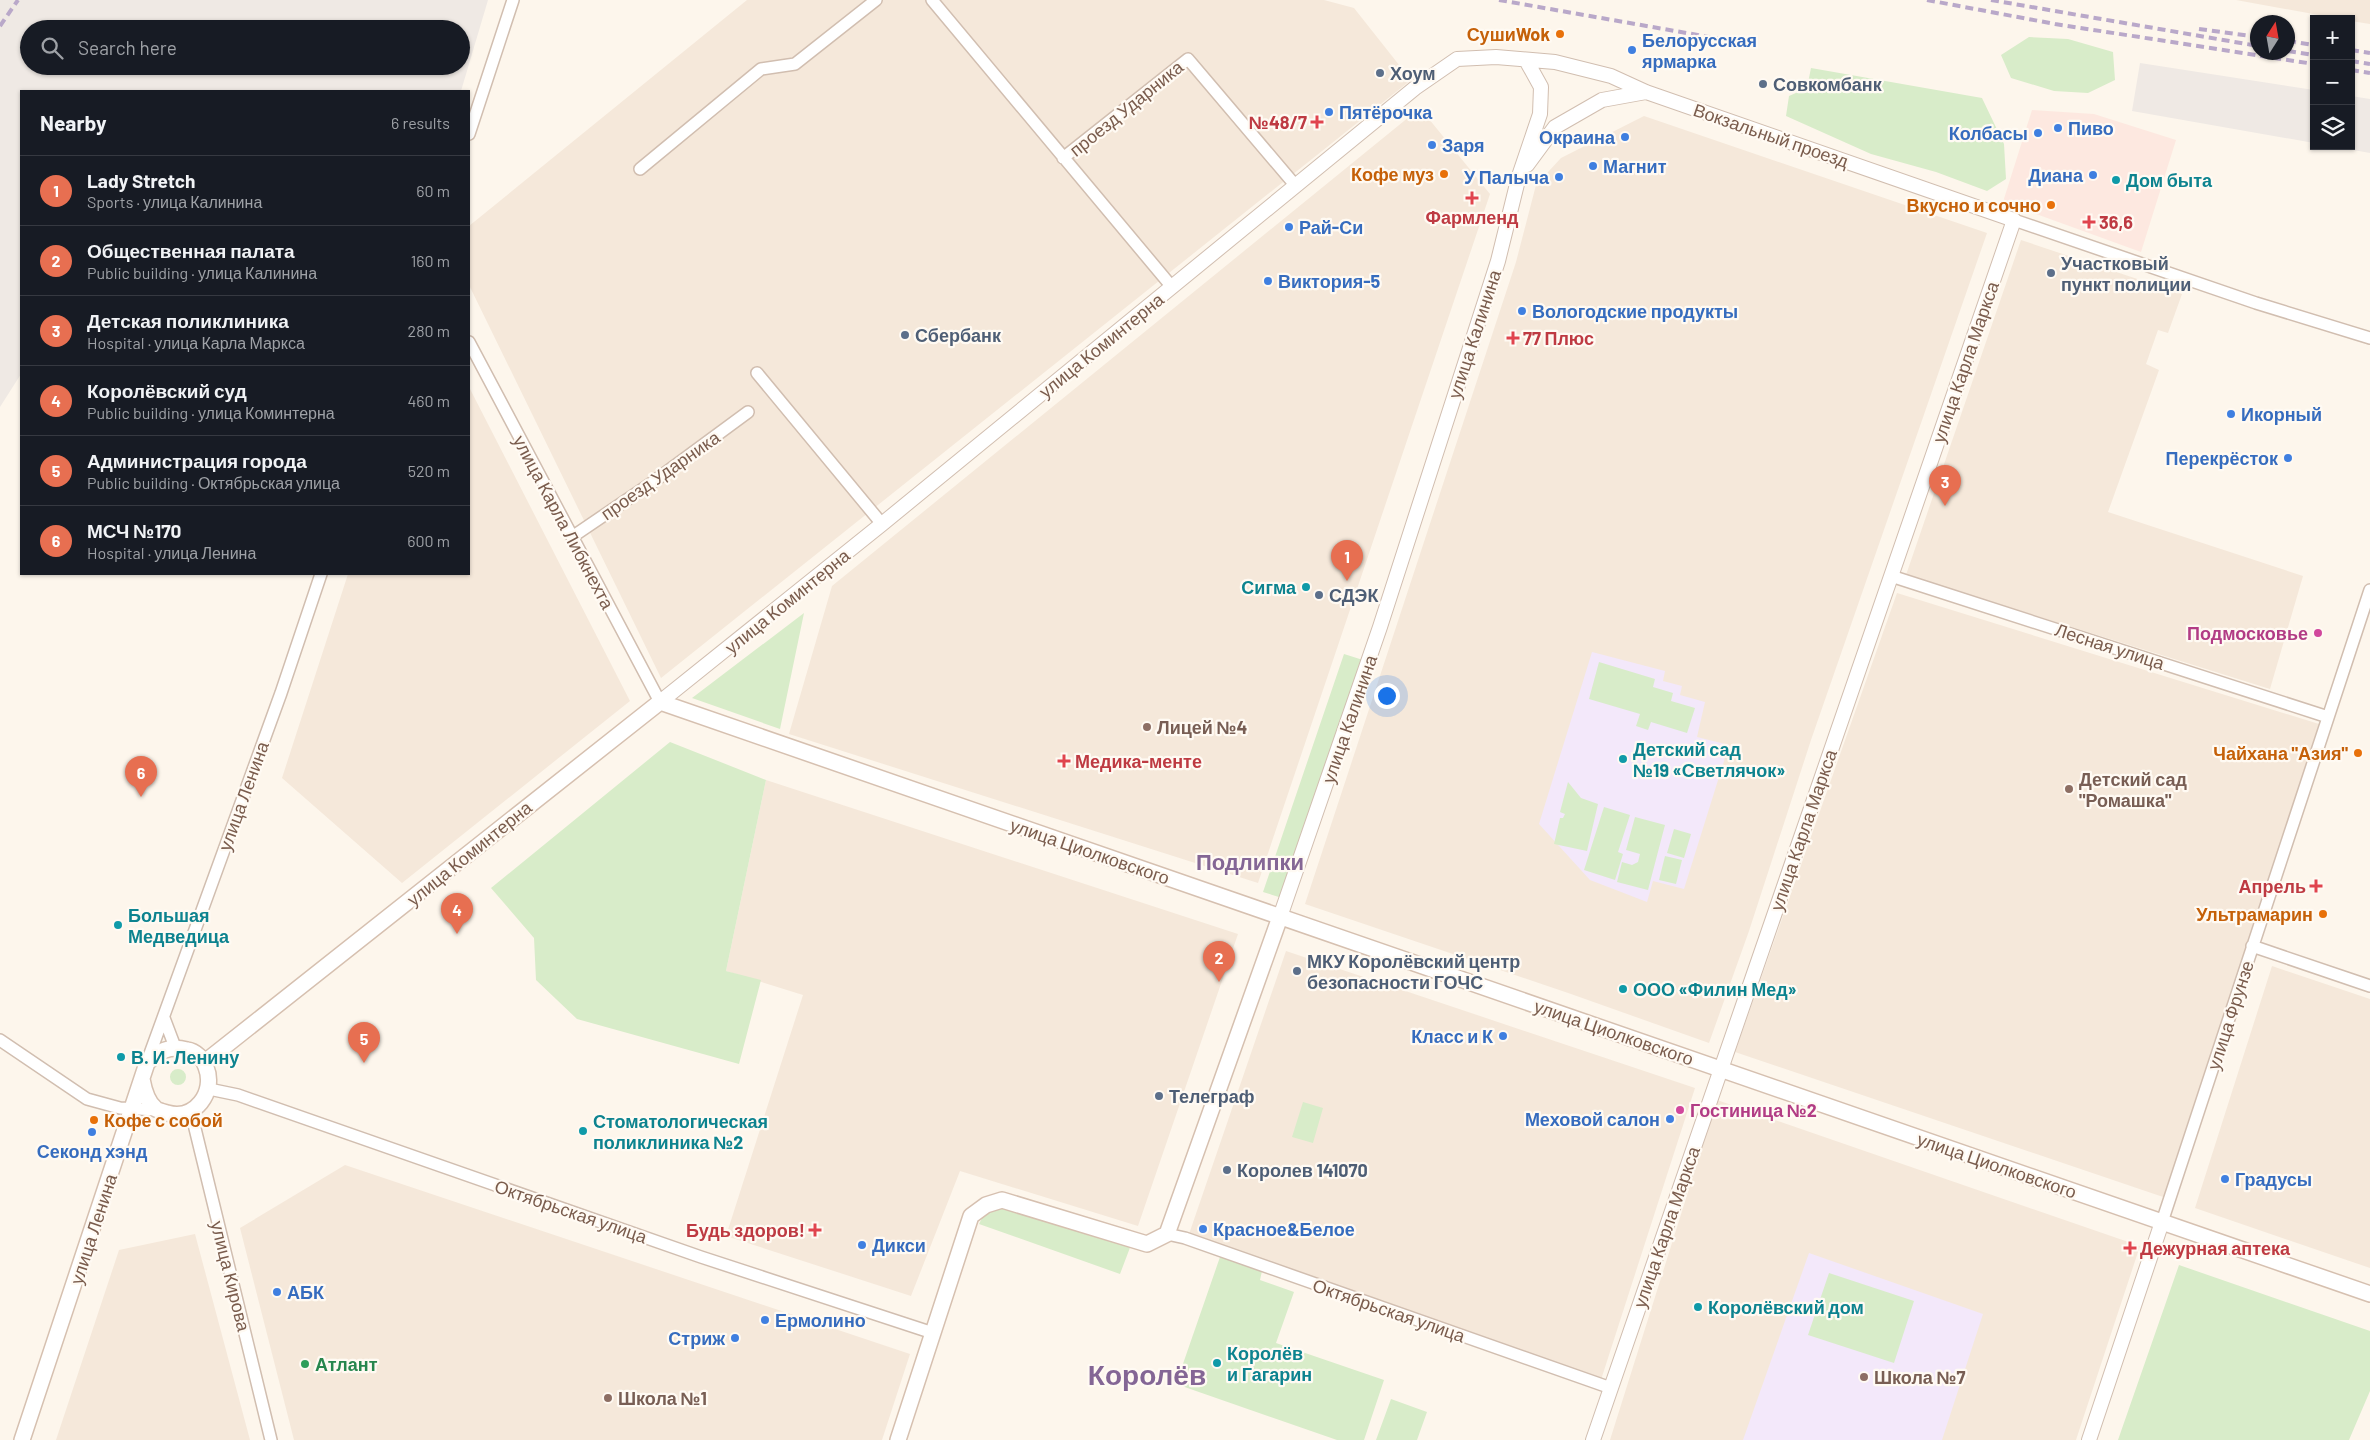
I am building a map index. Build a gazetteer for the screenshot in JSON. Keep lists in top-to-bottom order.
{
  "streets": {
    "main road": [
      "улица Калинина",
      "улица Коминтерна",
      "улица Ленина",
      "улица Циолковского"
    ],
    "street": [
      "проезд Ударника",
      "Вокзальный проезд",
      "улица Карла Маркса",
      "улица Карла Либкнехта",
      "Лесная улица",
      "улица Фрунзе",
      "Октябрьская улица",
      "улица Кирова"
    ]
  },
  "crossings": [
    ["проезд Ударника", "улица Коминтерна"],
    ["проезд Ударника", "улица Карла Либкнехта"],
    ["Вокзальный проезд", "улица Калинина"],
    ["Вокзальный проезд", "улица Коминтерна"],
    ["Вокзальный проезд", "улица Карла Маркса"],
    ["улица Калинина", "улица Циолковского"],
    ["улица Калинина", "Октябрьская улица"],
    ["улица Коминтерна", "улица Карла Либкнехта"],
    ["улица Коминтерна", "улица Ленина"],
    ["улица Коминтерна", "улица Циолковского"],
    ["улица Коминтерна", "Октябрьская улица"],
    ["улица Коминтерна", "улица Кирова"],
    ["улица Карла Маркса", "Лесная улица"],
    ["улица Карла Маркса", "улица Циолковского"],
    ["улица Карла Маркса", "Октябрьская улица"],
    ["улица Карла Либкнехта", "улица Циолковского"],
    ["Лесная улица", "улица Фрунзе"],
    ["улица Ленина", "Октябрьская улица"],
    ["улица Ленина", "улица Кирова"],
    ["улица Циолковского", "улица Фрунзе"],
    ["Октябрьская улица", "улица Кирова"]
  ],
  "districts": ["Подлипки", "Королёв"],
  "places": {
    "other": [
      "СушиWok",
      "Белорусская ярмарка",
      "Хоум",
      "Совкомбанк",
      "Пятёрочка",
      "Пиво",
      "Колбасы",
      "Окраина",
      "Заря",
      "Магнит",
      "Кофе муз",
      "Диана",
      "У Палыча",
      "Дом быта",
      "Вкусно и сочно",
      "Рай-Си",
      "Участковый пункт полиции",
      "Виктория-5",
      "Вологодские продукты",
      "Сбербанк",
      "Икорный",
      "Перекрёсток",
      "Сигма",
      "СДЭК",
      "Подмосковье",
      "Лицей №4",
      "Чайхана \"Азия\"",
      "Детский сад №19 «Светлячок»",
      "Детский сад \"Ромашка\"",
      "Ультрамарин",
      "Большая Медведица",
      "МКУ Королёвский центр безопасности ГОЧС",
      "ООО «Филин Мед»",
      "Класс и К",
      "В. И. Ленину",
      "Телеграф",
      "Гостиница №2",
      "Меховой салон",
      "Кофе с собой",
      "Стоматологическая поликлиника №2",
      "Секонд хэнд",
      "Королев 141070",
      "Градусы",
      "Красное&Белое",
      "Дикси",
      "АБК",
      "Королёвский дом",
      "Ермолино",
      "Стриж",
      "Королёв и Гагарин",
      "Атлант",
      "Школа №7",
      "Школа №1"
    ],
    "health": [
      "№48/7",
      "Фармленд",
      "36,6",
      "77 Плюс",
      "Медика-менте",
      "Апрель",
      "Будь здоров!",
      "Дежурная аптека"
    ]
  },
  "north": "top",
  "page": {
    "map_buttons": ["+", "−"],
    "search": "Search here",
    "heading": ["Nearby", "6 results"],
    "list": [
      {
        "mark": "1",
        "name": "Lady Stretch",
        "note": "Sports · улица Калинина",
        "value": "60 m"
      },
      {
        "mark": "2",
        "name": "Общественная палата",
        "note": "Public building · улица Калинина",
        "value": "160 m"
      },
      {
        "mark": "3",
        "name": "Детская поликлиника",
        "note": "Hospital · улица Карла Маркса",
        "value": "280 m"
      },
      {
        "mark": "4",
        "name": "Королёвский суд",
        "note": "Public building · улица Коминтерна",
        "value": "460 m"
      },
      {
        "mark": "5",
        "name": "Администрация города",
        "note": "Public building · Октябрьская улица",
        "value": "520 m"
      },
      {
        "mark": "6",
        "name": "МСЧ №170",
        "note": "Hospital · улица Ленина",
        "value": "600 m"
      }
    ],
    "pins": [
      "3",
      "1",
      "6",
      "4",
      "2",
      "5"
    ]
  }
}
